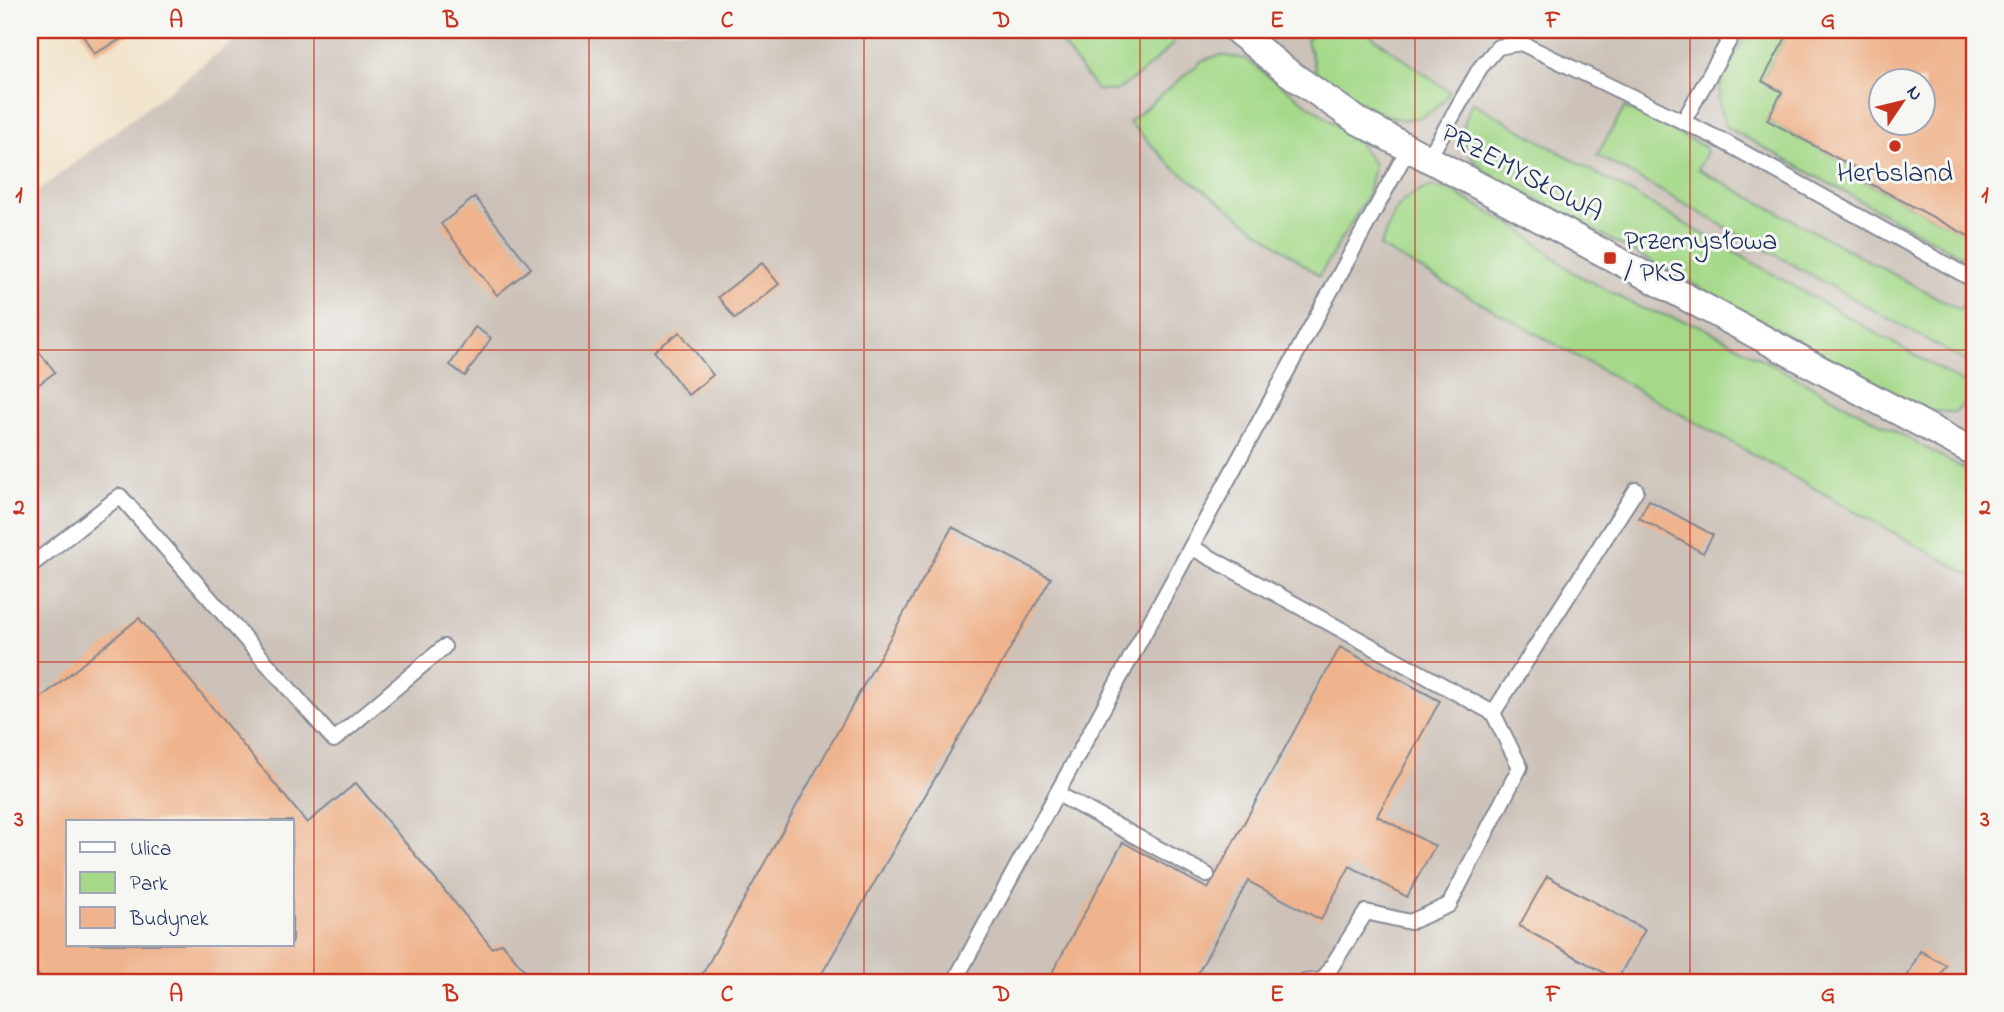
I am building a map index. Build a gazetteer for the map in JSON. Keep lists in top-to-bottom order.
{
  "streets": {
    "street": ["PRZEMYSŁOWA"]
  },
  "places": {
    "other": ["Herbsland"],
    "transit": ["Przemysłowa / PKS"]
  },
  "legend": ["Ulica", "Park", "Budynek"],
  "north": "top right",
  "grid": {
    "columns": [
      "A",
      "B",
      "C",
      "D",
      "E",
      "F",
      "G"
    ],
    "rows": ["1", "2", "3"]
  }
}
